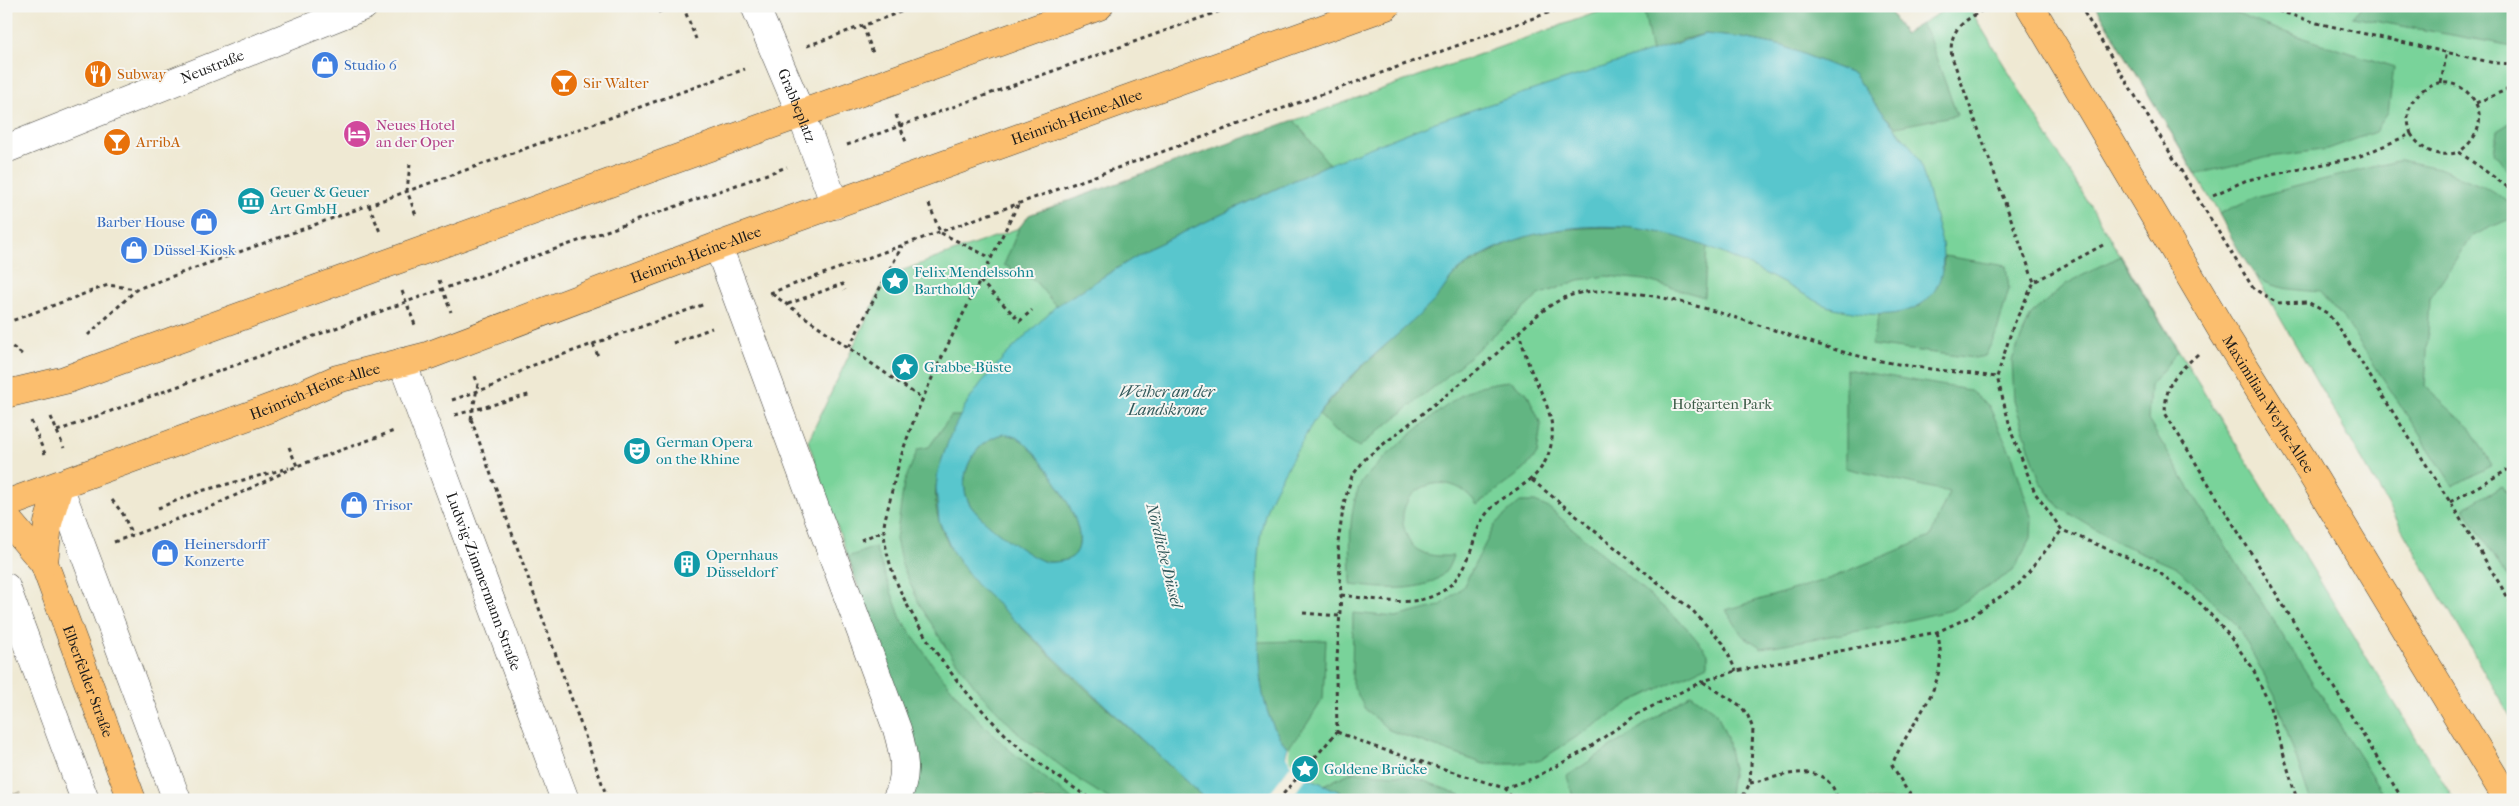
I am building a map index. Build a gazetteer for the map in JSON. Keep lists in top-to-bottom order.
{
  "streets": {
    "main road": ["Heinrich-Heine-Allee", "Maximilian-Weyhe-Allee", "Elberfelder Straße"],
    "street": ["Neustraße", "Grabbeplatz", "Ludwig-Zimmermann-Straße"]
  },
  "crossings": [
    ["Grabbeplatz", "Heinrich-Heine-Allee"],
    ["Heinrich-Heine-Allee", "Ludwig-Zimmermann-Straße"],
    ["Heinrich-Heine-Allee", "Elberfelder Straße"]
  ],
  "water": ["Weiher an der Landskrone", "Nördliche Düssel"],
  "parks": ["Hofgarten Park"],
  "places": {
    "shop": [
      "Studio 6",
      "Barber House",
      "Düssel-Kiosk",
      "Trisor",
      "Heinersdorff Konzerte"
    ],
    "restaurant": ["Subway"],
    "bar": ["Sir Walter", "ArribA"],
    "hotel": ["Neues Hotel an der Oper"],
    "museum": ["Geuer & Geuer Art GmbH"],
    "place": ["Felix Mendelssohn Bartholdy", "Grabbe-Büste", "Goldene Brücke"],
    "theatre": ["German Opera on the Rhine"],
    "building": ["Opernhaus Düsseldorf"]
  }
}
